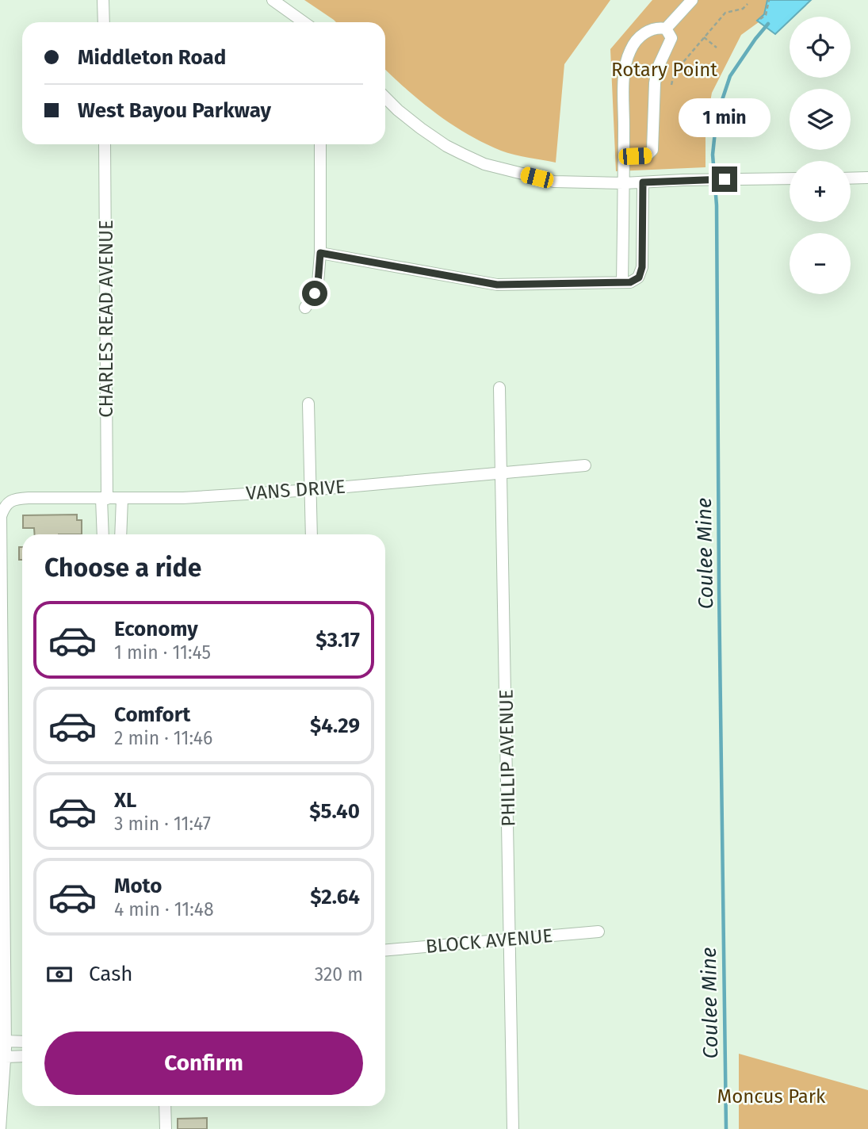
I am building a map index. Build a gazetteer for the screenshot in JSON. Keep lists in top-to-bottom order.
{
  "streets": {
    "street": [
      "CHARLES READ AVENUE",
      "VANS DRIVE",
      "PHILLIP AVENUE",
      "BLOCK AVENUE"
    ]
  },
  "crossings": [
    ["CHARLES READ AVENUE", "VANS DRIVE"],
    ["VANS DRIVE", "PHILLIP AVENUE"],
    ["PHILLIP AVENUE", "BLOCK AVENUE"]
  ],
  "water": ["Coulee Mine"],
  "parks": ["Rotary Point", "Moncus Park"],
  "page": {
    "map_buttons": ["+", "−"],
    "banner": ["Middleton Road", "West Bayou Parkway"],
    "bubble": "1 min",
    "heading": "Choose a ride",
    "list": [
      {
        "name": "Economy",
        "note": "1 min · 11:45",
        "value": "$3.17"
      },
      {
        "name": "Comfort",
        "note": "2 min · 11:46",
        "value": "$4.29"
      },
      {
        "name": "XL",
        "note": "3 min · 11:47",
        "value": "$5.40"
      },
      {
        "name": "Moto",
        "note": "4 min · 11:48",
        "value": "$2.64"
      }
    ],
    "pay": ["Cash", "320 m"],
    "buttons": "Confirm"
  }
}
